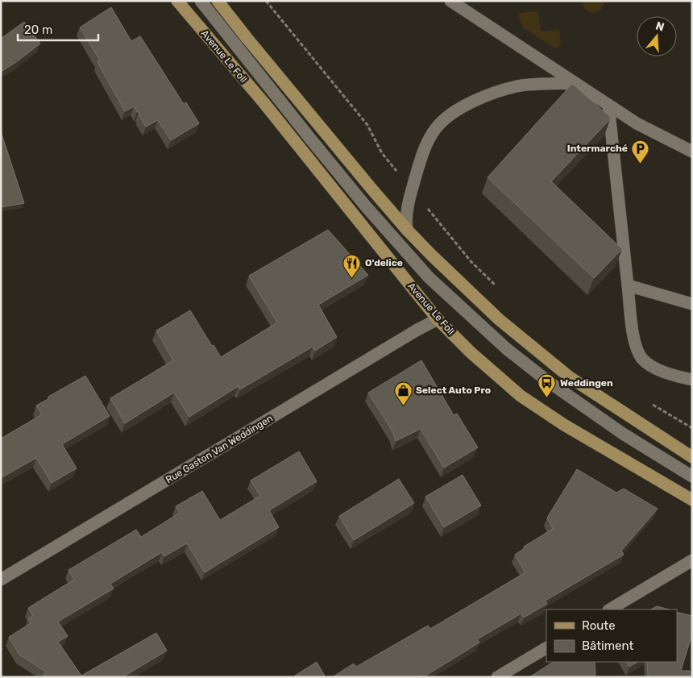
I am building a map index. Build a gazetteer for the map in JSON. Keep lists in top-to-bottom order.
{
  "streets": {
    "main road": ["Avenue Le Foll"],
    "street": ["Rue Gaston Van Weddingen"]
  },
  "crossings": [
    ["Avenue Le Foll", "Rue Gaston Van Weddingen"]
  ],
  "places": {
    "parking": ["Intermarché"],
    "restaurant": ["O'delice"],
    "bus stop": ["Weddingen"],
    "shop": ["Select Auto Pro"]
  },
  "legend": ["Route", "Bâtiment"],
  "scale_bar": "20 m",
  "north": "top"
}
